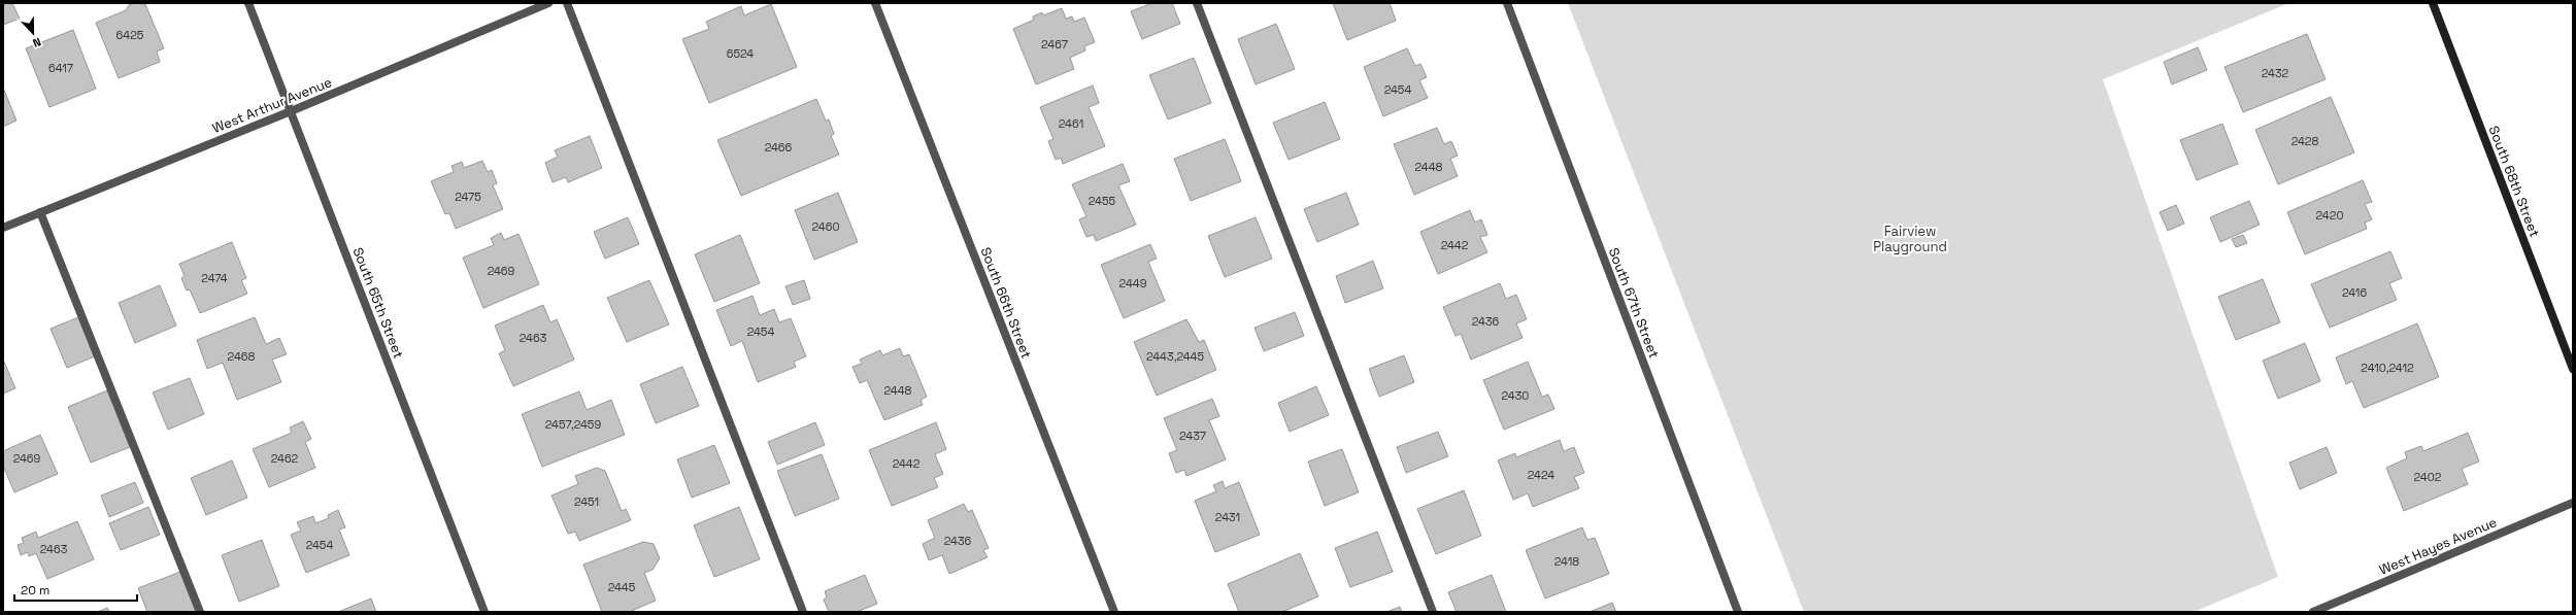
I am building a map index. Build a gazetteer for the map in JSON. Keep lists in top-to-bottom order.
{
  "streets": {
    "street": [
      "West Arthur Avenue",
      "South 68th Street",
      "South 65th Street",
      "South 66th Street",
      "South 67th Street",
      "West Hayes Avenue"
    ]
  },
  "crossings": [
    ["West Arthur Avenue", "South 65th Street"]
  ],
  "parks": ["Fairview Playground"],
  "house_numbers": [
    "6425",
    "2467",
    "6524",
    "6417",
    "2432",
    "2454",
    "2461",
    "2428",
    "2466",
    "2448",
    "2475",
    "2455",
    "2420",
    "2460",
    "2442",
    "2469",
    "2474",
    "2449",
    "2416",
    "2436",
    "2454",
    "2463",
    "2468",
    "2443,2445",
    "2410,2412",
    "2448",
    "2430",
    "2457,2459",
    "2437",
    "2469",
    "2462",
    "2442",
    "2424",
    "2402",
    "2451",
    "2431",
    "2436",
    "2454",
    "2463",
    "2418",
    "2445"
  ],
  "scale_bar": "20 m",
  "north": "bottom"
}
